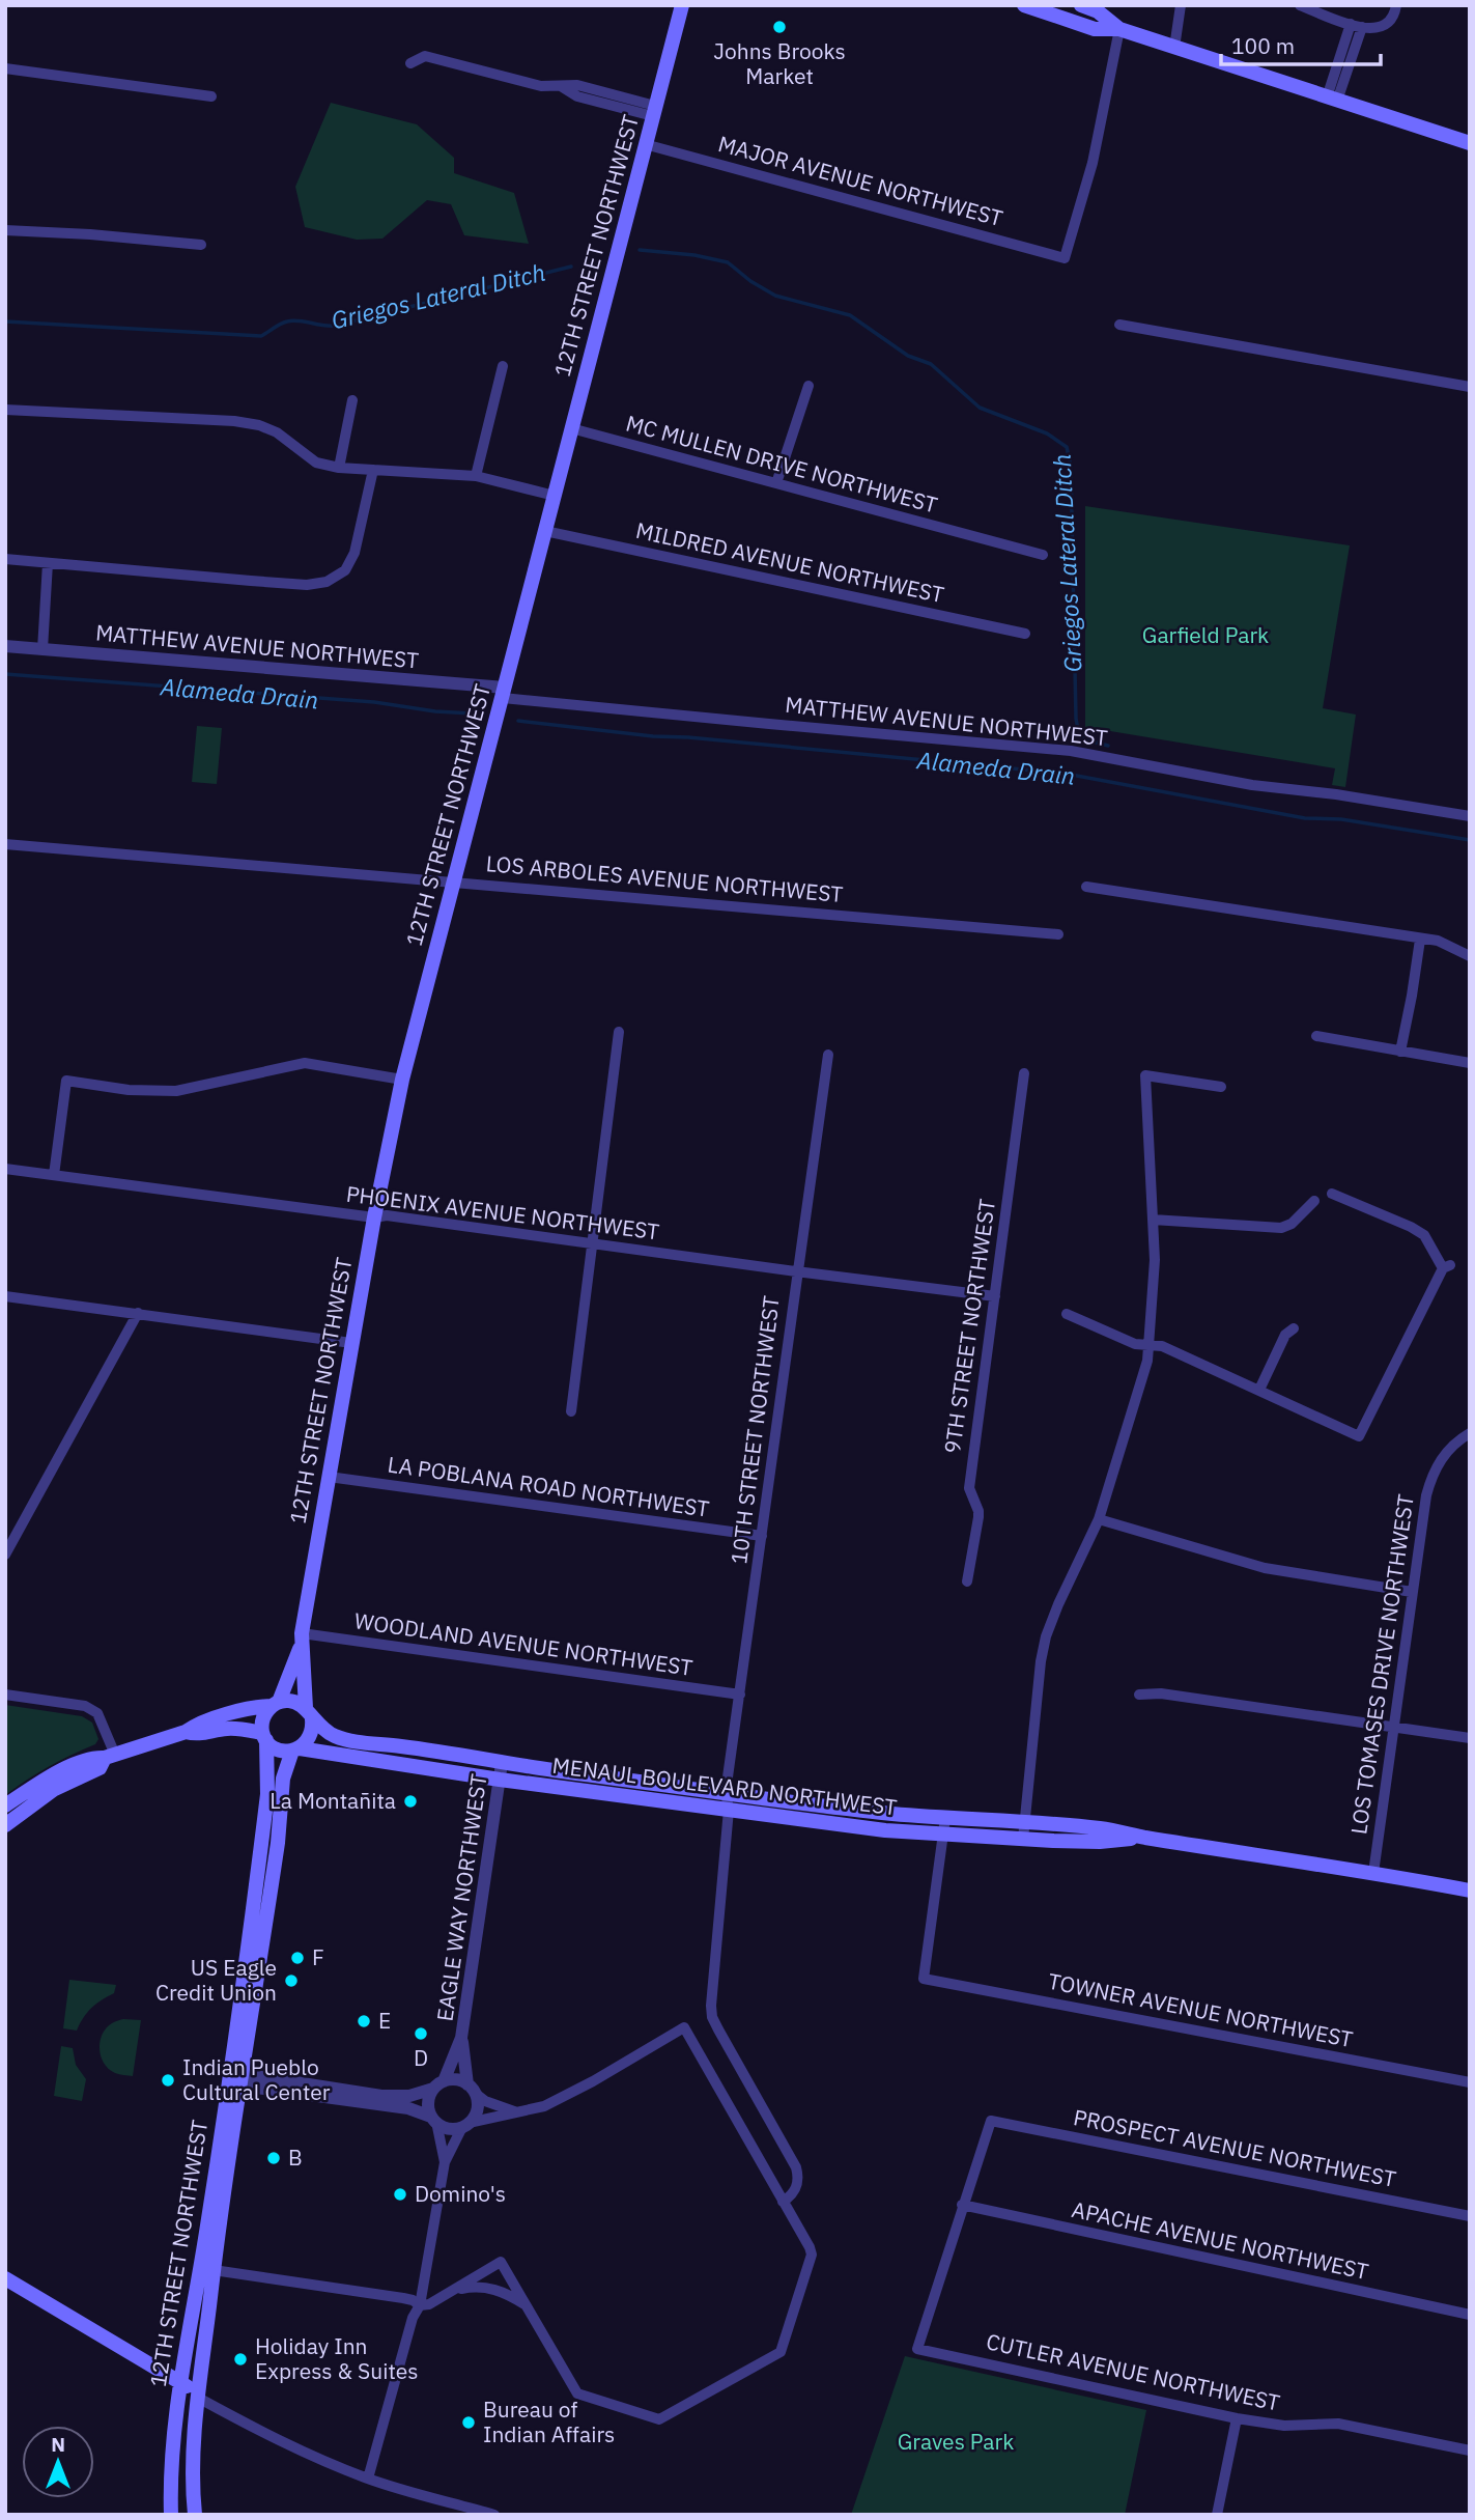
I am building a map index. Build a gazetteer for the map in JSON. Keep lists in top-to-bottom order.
{
  "streets": {
    "main road": ["12TH STREET NORTHWEST", "MENAUL BOULEVARD NORTHWEST"],
    "street": [
      "MAJOR AVENUE NORTHWEST",
      "MC MULLEN DRIVE NORTHWEST",
      "MILDRED AVENUE NORTHWEST",
      "MATTHEW AVENUE NORTHWEST",
      "LOS ARBOLES AVENUE NORTHWEST",
      "PHOENIX AVENUE NORTHWEST",
      "9TH STREET NORTHWEST",
      "10TH STREET NORTHWEST",
      "LA POBLANA ROAD NORTHWEST",
      "WOODLAND AVENUE NORTHWEST",
      "LOS TOMASES DRIVE NORTHWEST",
      "EAGLE WAY NORTHWEST",
      "TOWNER AVENUE NORTHWEST",
      "PROSPECT AVENUE NORTHWEST",
      "APACHE AVENUE NORTHWEST",
      "CUTLER AVENUE NORTHWEST"
    ]
  },
  "crossings": [
    ["MAJOR AVENUE NORTHWEST", "12TH STREET NORTHWEST"],
    ["12TH STREET NORTHWEST", "MC MULLEN DRIVE NORTHWEST"],
    ["12TH STREET NORTHWEST", "MILDRED AVENUE NORTHWEST"],
    ["12TH STREET NORTHWEST", "MATTHEW AVENUE NORTHWEST"],
    ["12TH STREET NORTHWEST", "LOS ARBOLES AVENUE NORTHWEST"],
    ["12TH STREET NORTHWEST", "PHOENIX AVENUE NORTHWEST"],
    ["12TH STREET NORTHWEST", "LA POBLANA ROAD NORTHWEST"],
    ["12TH STREET NORTHWEST", "WOODLAND AVENUE NORTHWEST"],
    ["12TH STREET NORTHWEST", "MENAUL BOULEVARD NORTHWEST"],
    ["PHOENIX AVENUE NORTHWEST", "9TH STREET NORTHWEST"],
    ["PHOENIX AVENUE NORTHWEST", "10TH STREET NORTHWEST"],
    ["10TH STREET NORTHWEST", "LA POBLANA ROAD NORTHWEST"],
    ["10TH STREET NORTHWEST", "WOODLAND AVENUE NORTHWEST"],
    ["10TH STREET NORTHWEST", "MENAUL BOULEVARD NORTHWEST"],
    ["LOS TOMASES DRIVE NORTHWEST", "MENAUL BOULEVARD NORTHWEST"],
    ["MENAUL BOULEVARD NORTHWEST", "EAGLE WAY NORTHWEST"],
    ["MENAUL BOULEVARD NORTHWEST", "TOWNER AVENUE NORTHWEST"],
    ["PROSPECT AVENUE NORTHWEST", "APACHE AVENUE NORTHWEST"],
    ["PROSPECT AVENUE NORTHWEST", "CUTLER AVENUE NORTHWEST"],
    ["APACHE AVENUE NORTHWEST", "CUTLER AVENUE NORTHWEST"]
  ],
  "water": ["Griegos Lateral Ditch", "Alameda Drain"],
  "parks": ["Garfield Park", "Graves Park"],
  "places": [
    "Johns Brooks Market",
    "La Montañita",
    "F",
    "US Eagle Credit Union",
    "E",
    "D",
    "Indian Pueblo Cultural Center",
    "B",
    "Domino's",
    "Holiday Inn Express & Suites",
    "Bureau of Indian Affairs"
  ],
  "scale_bar": "100 m",
  "north": "top"
}
